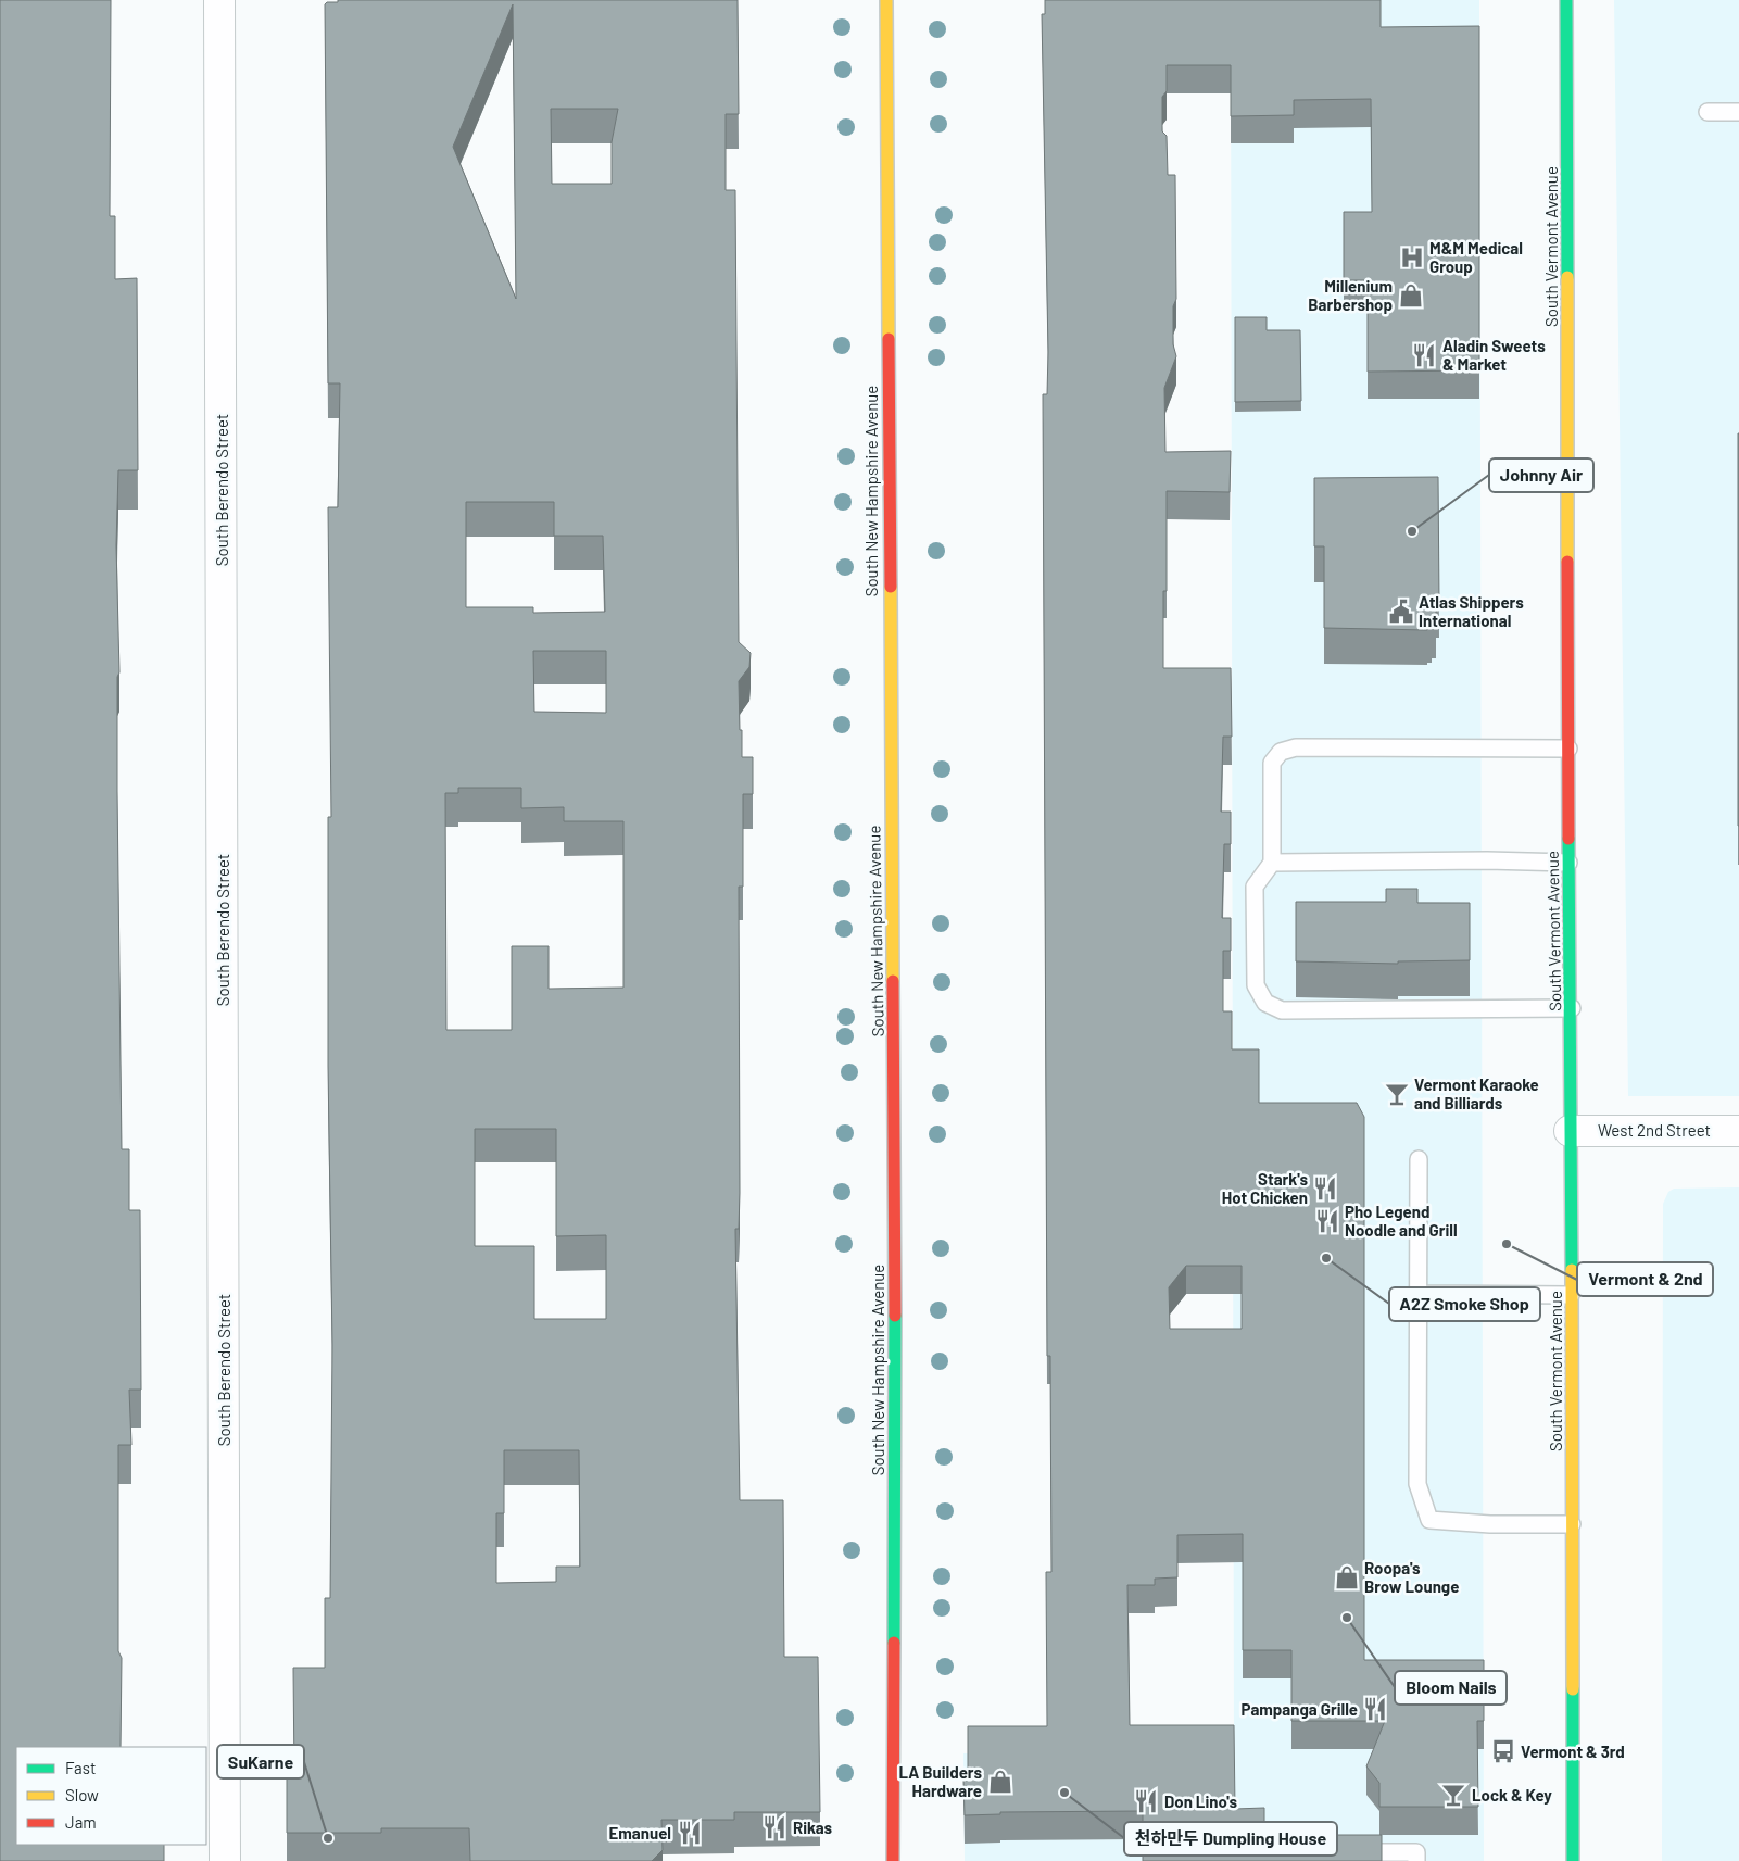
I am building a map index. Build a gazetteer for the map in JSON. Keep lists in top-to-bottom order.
{
  "streets": {
    "main road": ["South Vermont Avenue", "South New Hampshire Avenue"],
    "street": ["South Berendo Street", "West 2nd Street"]
  },
  "crossings": [
    ["South Vermont Avenue", "West 2nd Street"]
  ],
  "places": {
    "hospital": ["M&M Medical Group"],
    "shop": ["Millenium Barbershop", "Roopa's Brow Lounge", "LA Builders Hardware"],
    "restaurant": [
      "Aladin Sweets & Market",
      "Stark's Hot Chicken",
      "Pho Legend Noodle and Grill",
      "Pampanga Grille",
      "Don Lino's",
      "Rikas",
      "Emanuel"
    ],
    "other": [
      "Johnny Air",
      "Vermont & 2nd",
      "A2Z Smoke Shop",
      "Bloom Nails",
      "천하만두 Dumpling House",
      "SuKarne"
    ],
    "public building": ["Atlas Shippers International"],
    "bar": ["Vermont Karaoke and Billiards", "Lock & Key"],
    "bus stop": ["Vermont & 3rd"]
  },
  "legend": ["Fast", "Slow", "Jam"]
}
